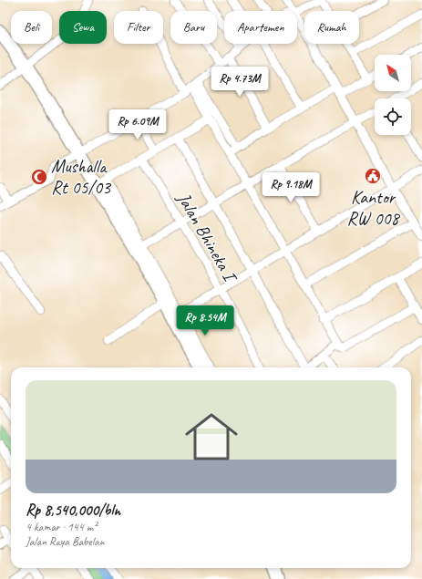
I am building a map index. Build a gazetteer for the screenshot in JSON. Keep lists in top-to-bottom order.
{
  "streets": {
    "street": ["Jalan Bhineka I"]
  },
  "places": {
    "public building": ["Kantor RW 008"],
    "mosque": ["Mushalla Rt 05/03"]
  },
  "north": "top left",
  "page": {
    "chip": [
      "Beli",
      "Sewa",
      "Filter",
      "Baru",
      "Apartemen",
      "Rumah"
    ],
    "price": [
      "Rp 4.73M",
      "Rp 6.09M",
      "Rp 9.18M",
      "Rp 8.54M"
    ],
    "list": [
      {
        "name": "Rp 8,540,000/bln",
        "note": "4 kamar · 144 m² · Jalan Raya Babelan"
      }
    ]
  }
}
